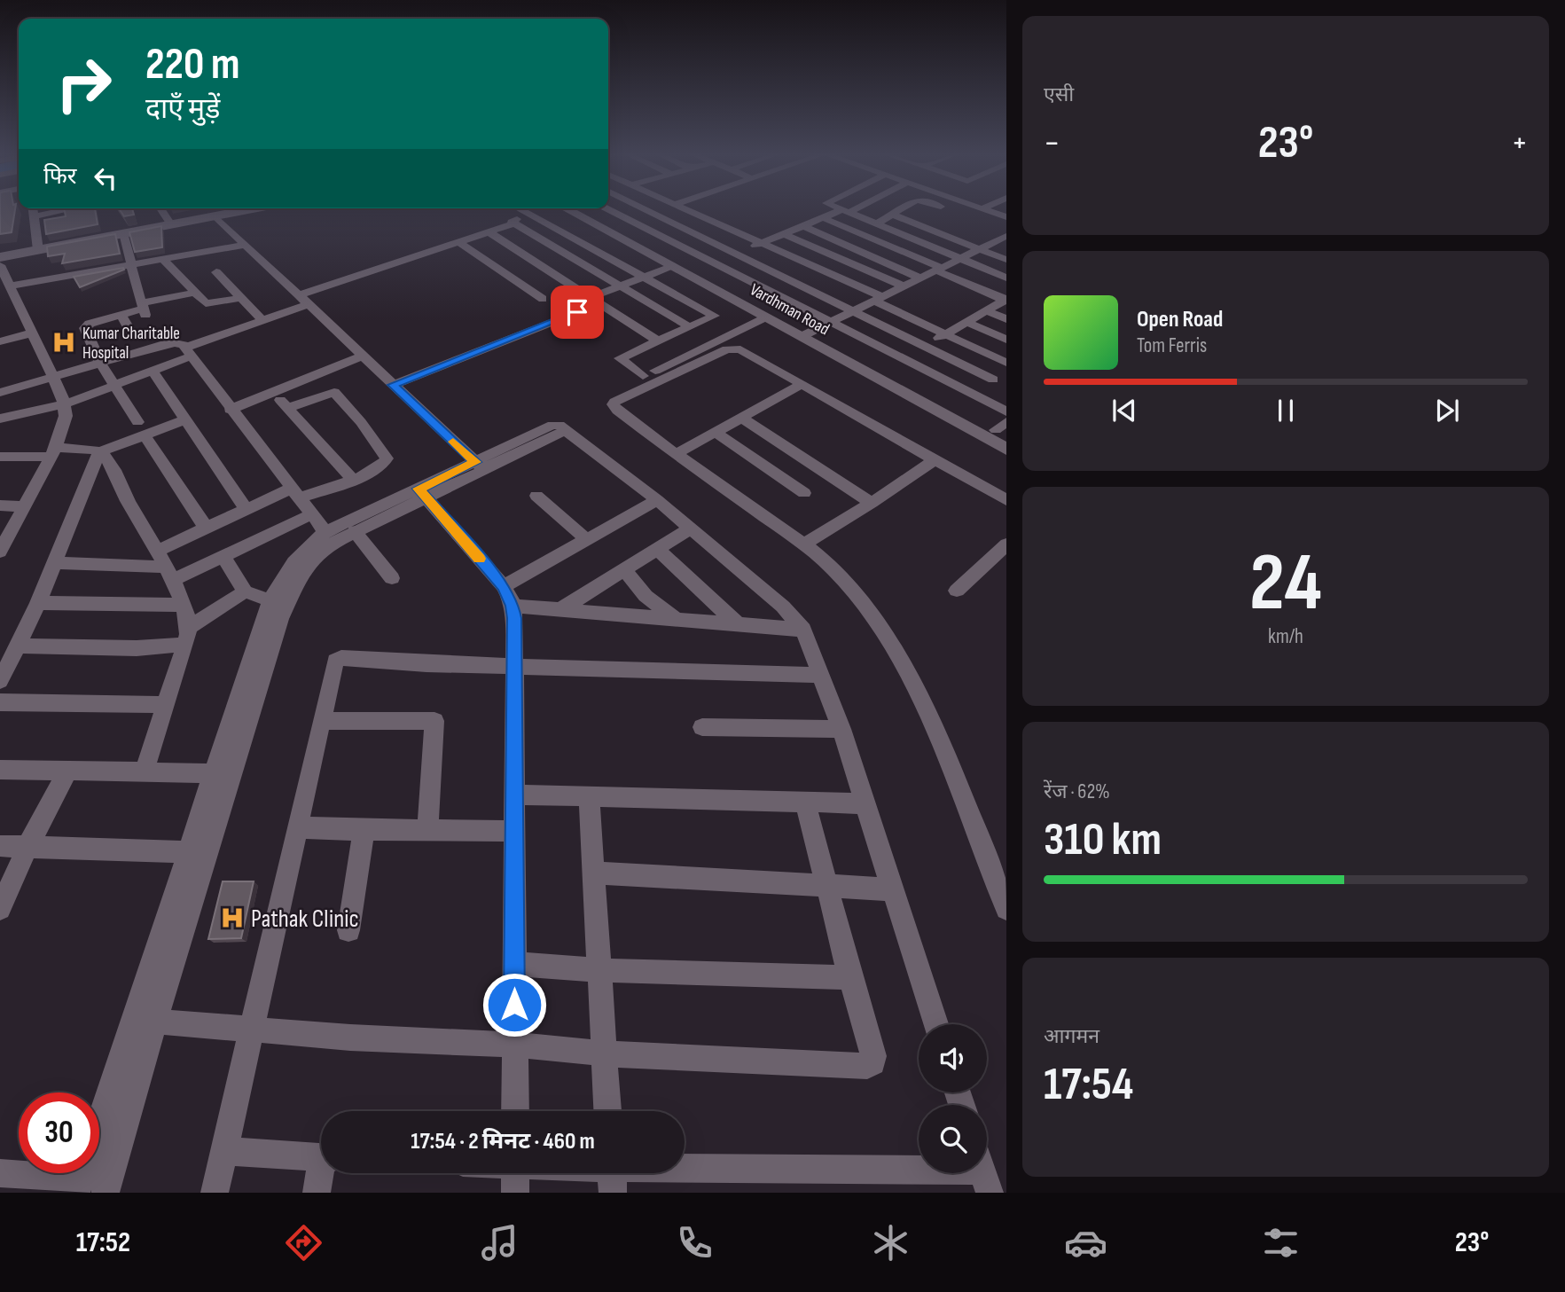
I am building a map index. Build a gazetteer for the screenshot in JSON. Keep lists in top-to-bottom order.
{
  "streets": {
    "street": ["Vardhman Road"]
  },
  "places": {
    "hospital": ["Kumar Charitable Hospital", "Pathak Clinic"]
  },
  "page": {
    "tile": [
      "एसी",
      ["24", "km/h"],
      ["रेंज · 62%", "310 km"],
      ["आगमन", "17:54"]
    ],
    "turn": ["220 m", "दाएँ मुड़ें"],
    "heat": ["−", "23°", "+"],
    "then": "फिर",
    "song": ["Open Road", "Tom Ferris"],
    "limit": "30",
    "trip": "17:54 · 2 मिनट · 460 m",
    "tabs": ["17:52", "23°"]
  }
}
